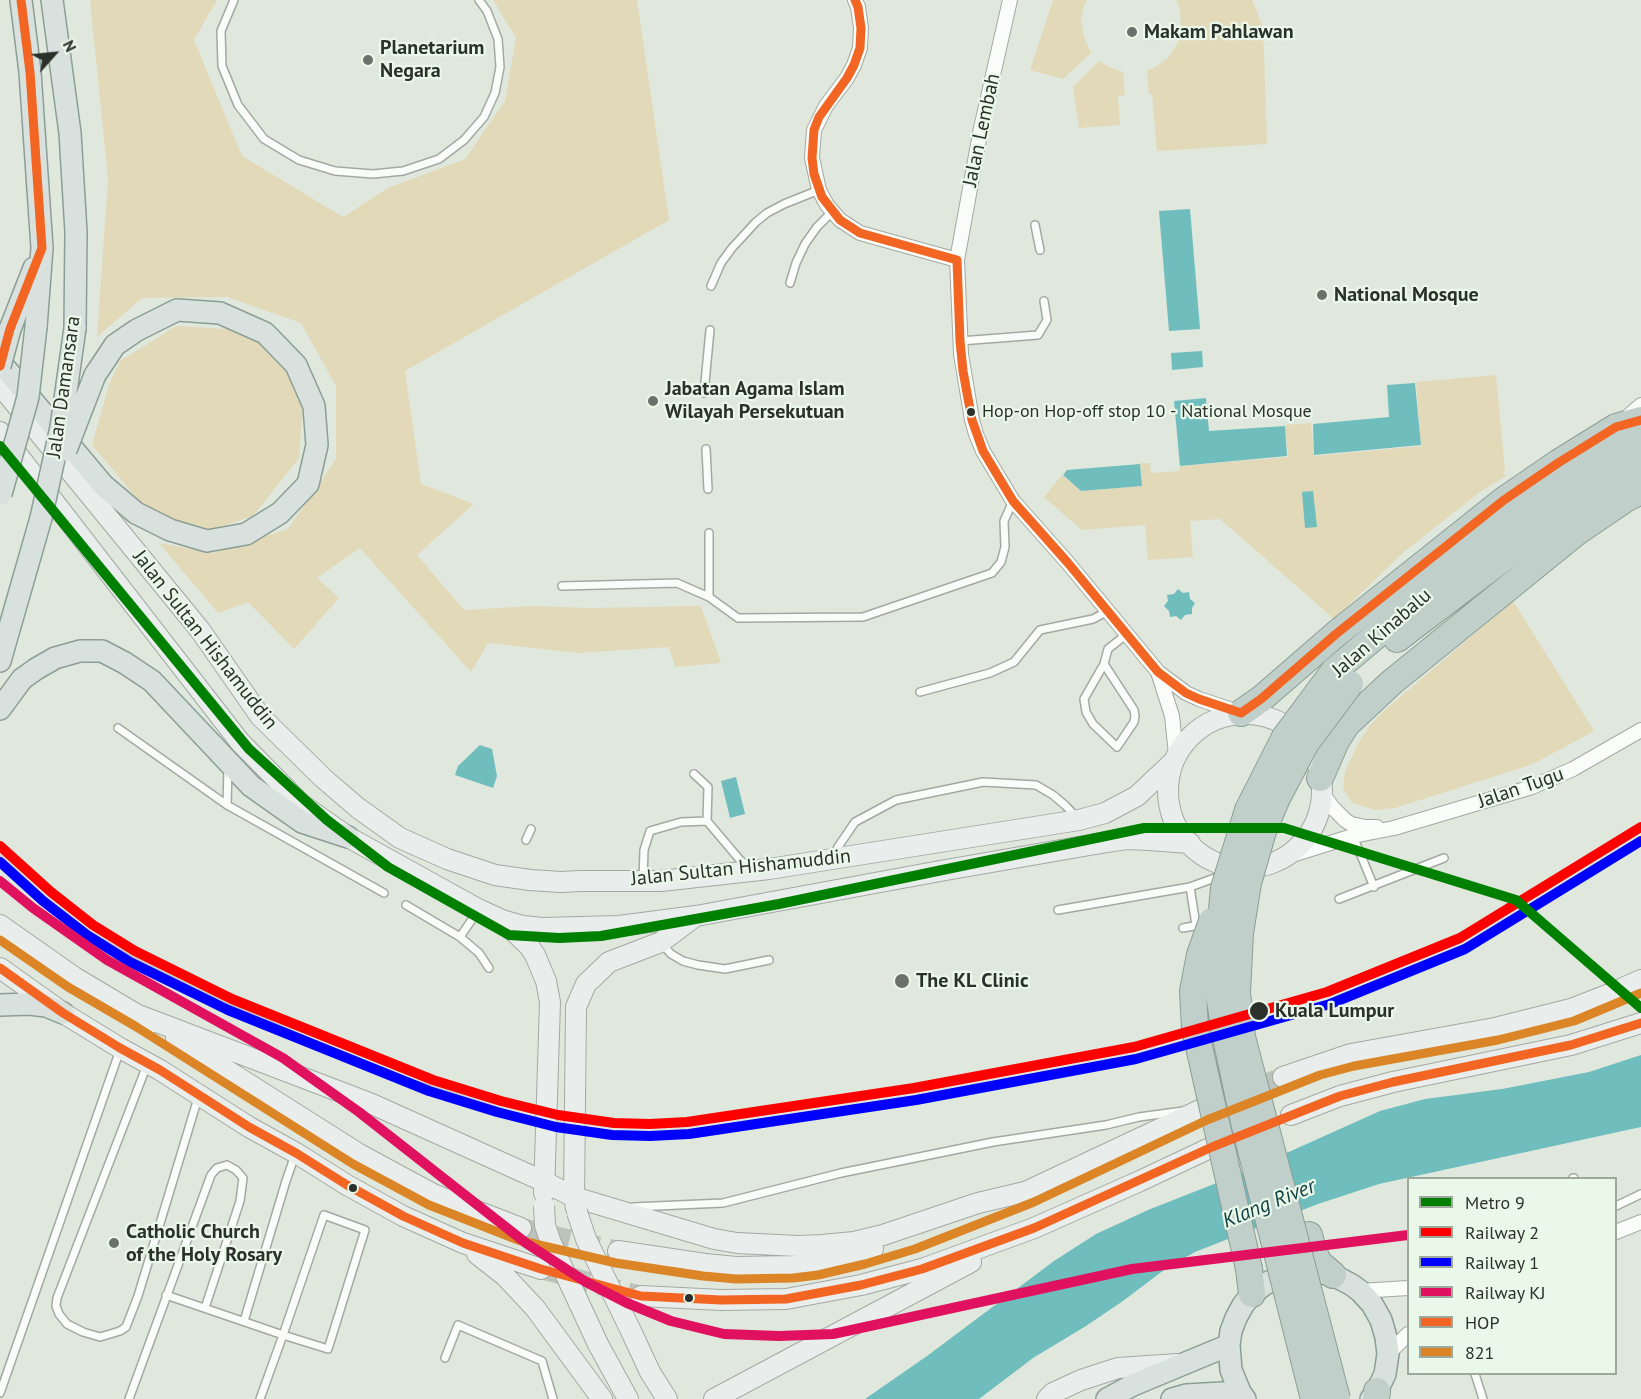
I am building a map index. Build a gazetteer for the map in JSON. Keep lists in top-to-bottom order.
{
  "streets": {
    "highway": ["Jalan Kinabalu"],
    "main road": ["Jalan Damansara", "Jalan Sultan Hishamuddin"],
    "street": ["Jalan Lembah", "Jalan Tugu"]
  },
  "crossings": [
    ["Jalan Sultan Hishamuddin", "Jalan Tugu"]
  ],
  "water": ["Klang River"],
  "places": [
    "Makam Pahlawan",
    "Planetarium Negara",
    "National Mosque",
    "Jabatan Agama Islam Wilayah Persekutuan",
    "Hop-on Hop-off stop 10 - National Mosque",
    "The KL Clinic",
    "Kuala Lumpur",
    "Catholic Church of the Holy Rosary"
  ],
  "lines": [
    "transit line HOP",
    "metro line 9",
    "rail line 2",
    "rail line 1",
    "rail line KJ",
    "transit line 821"
  ],
  "legend": [
    "Metro 9",
    "Railway 2",
    "Railway 1",
    "Railway KJ",
    "HOP",
    "821"
  ],
  "north": "top right"
}
